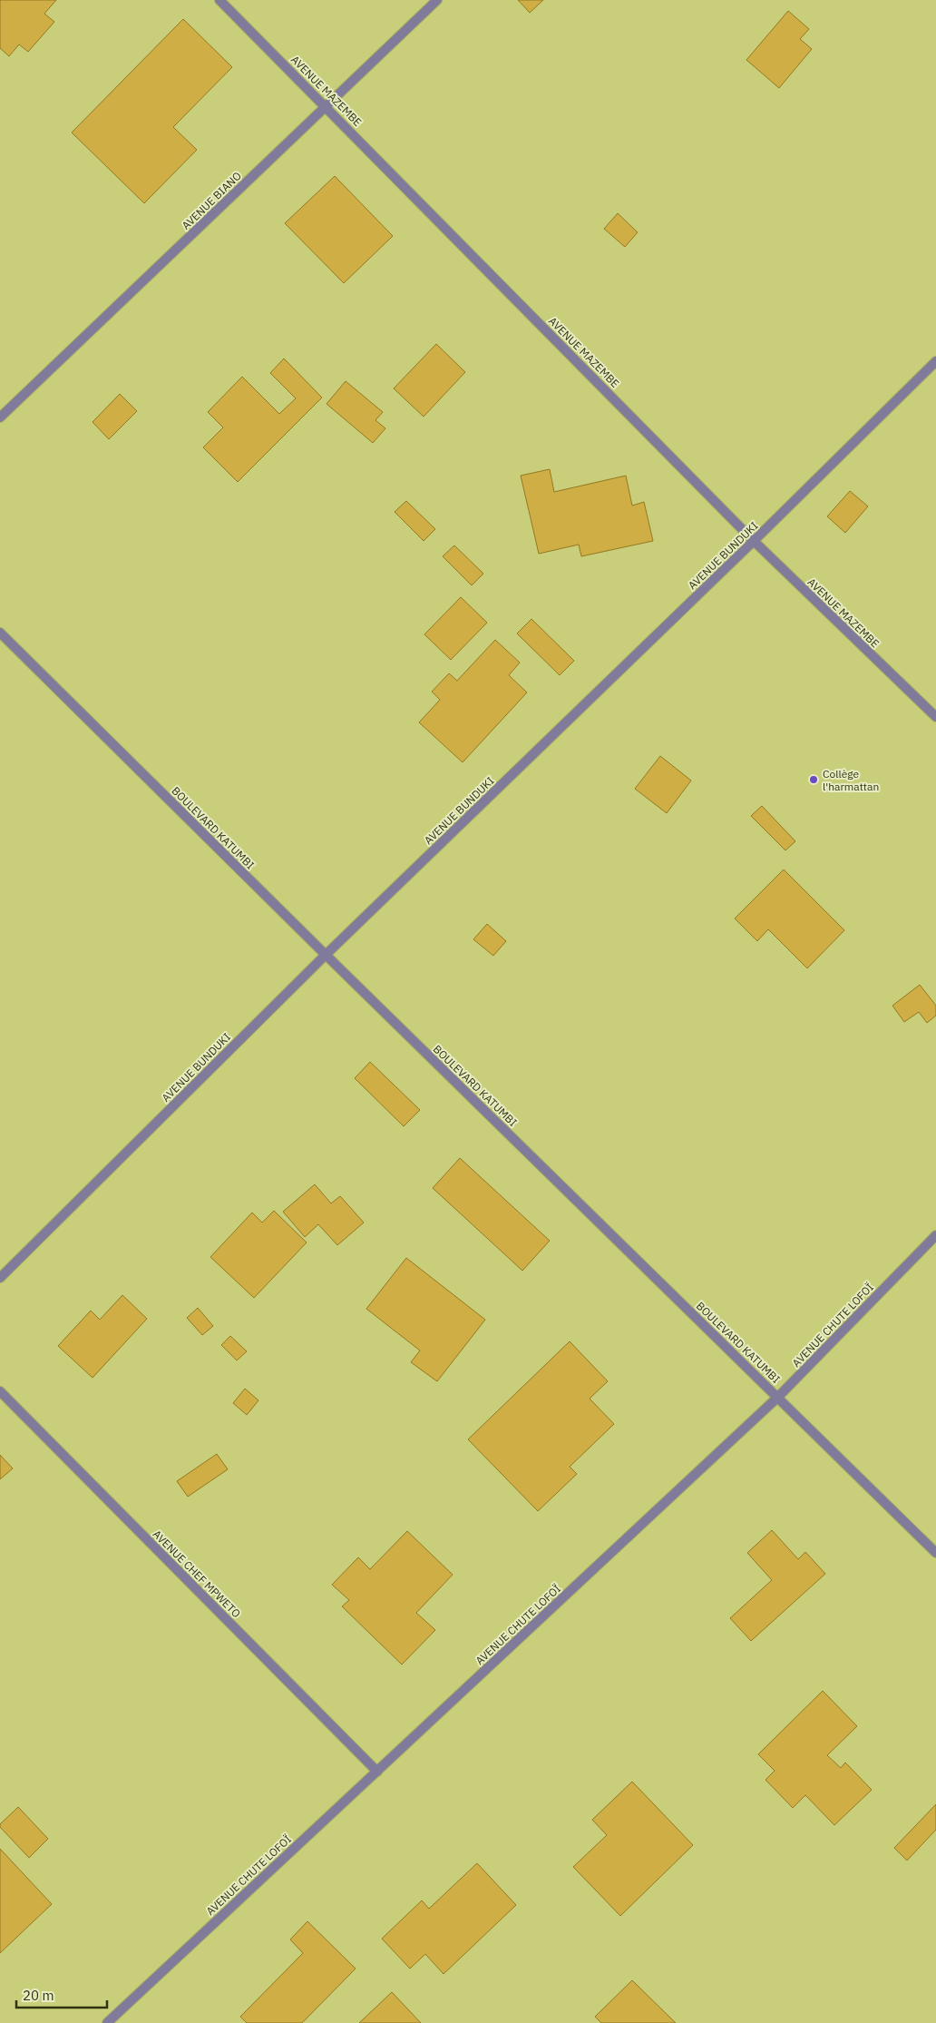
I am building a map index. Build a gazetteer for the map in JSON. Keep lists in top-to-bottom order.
{
  "streets": {
    "street": [
      "AVENUE MAZEMBE",
      "AVENUE BIANO",
      "AVENUE BUNDUKI",
      "BOULEVARD KATUMBI",
      "AVENUE CHUTE LOFOÏ",
      "AVENUE CHEF MPWETO"
    ]
  },
  "crossings": [
    ["AVENUE MAZEMBE", "AVENUE BIANO"],
    ["AVENUE MAZEMBE", "AVENUE BUNDUKI"],
    ["AVENUE BUNDUKI", "BOULEVARD KATUMBI"],
    ["BOULEVARD KATUMBI", "AVENUE CHUTE LOFOÏ"],
    ["AVENUE CHUTE LOFOÏ", "AVENUE CHEF MPWETO"]
  ],
  "places": ["Collège l'harmattan"],
  "scale_bar": "20 m"
}
